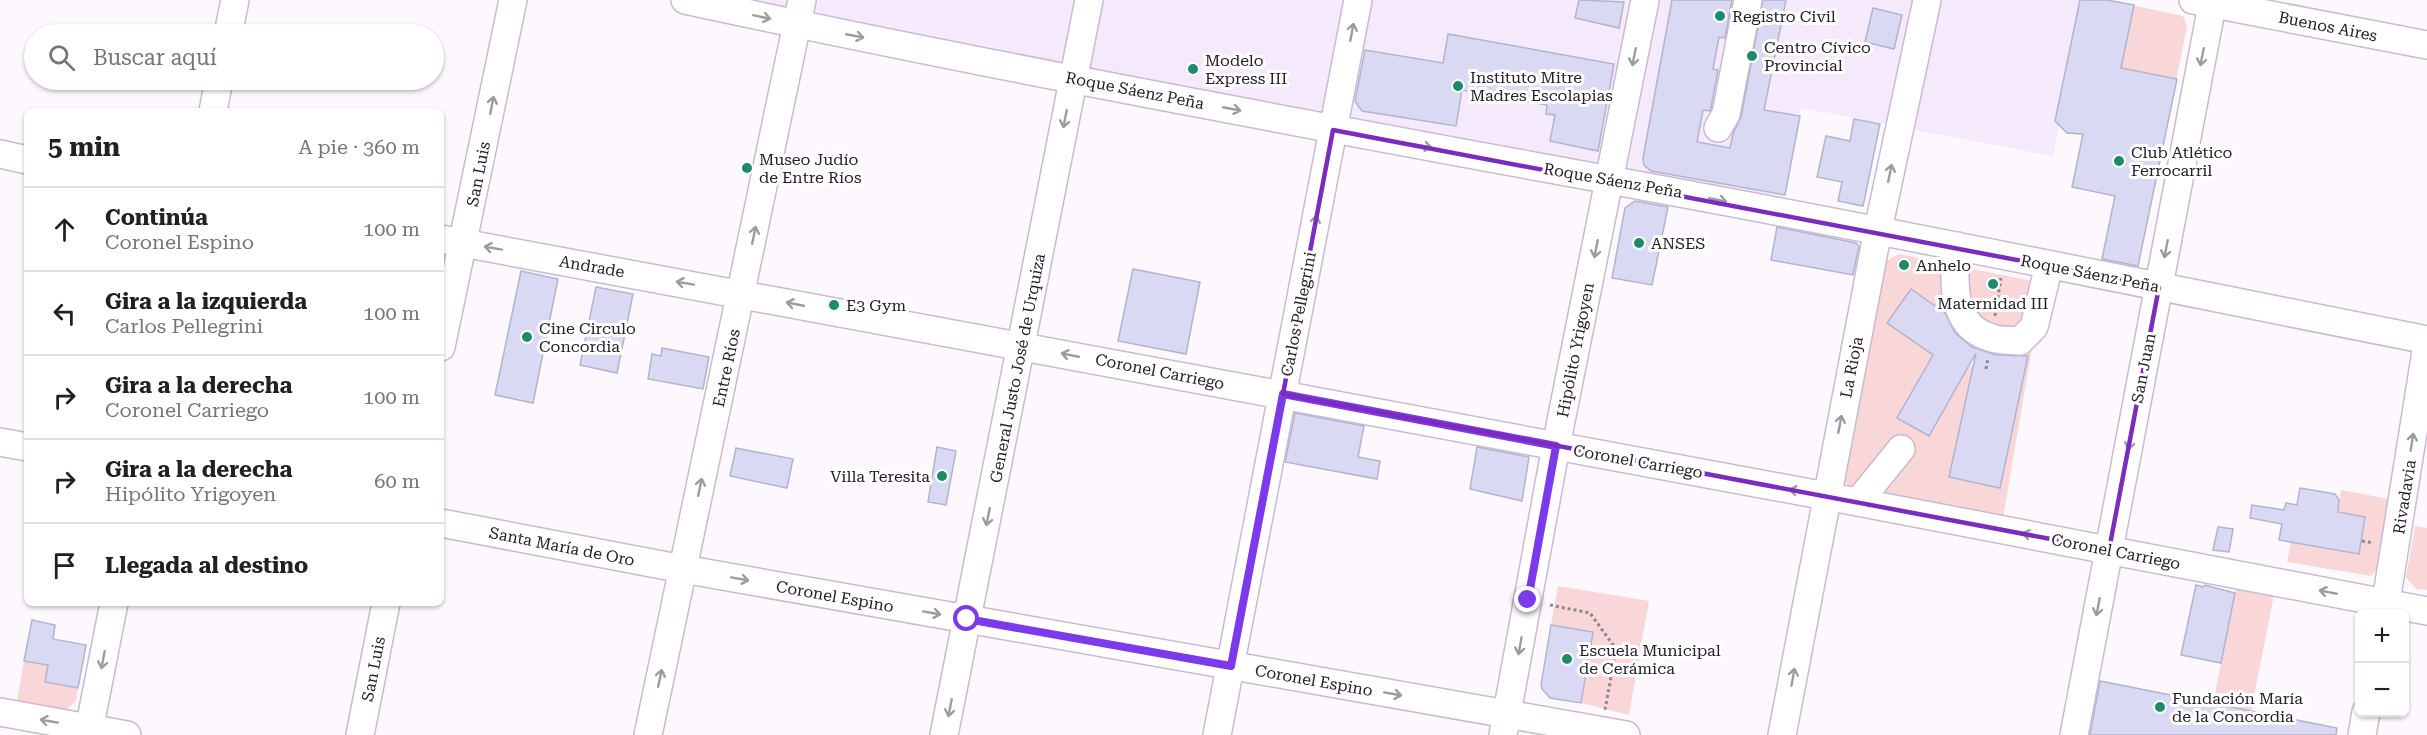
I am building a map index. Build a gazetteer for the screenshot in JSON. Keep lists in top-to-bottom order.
{
  "streets": {
    "street": [
      "Buenos Aires",
      "Roque Sáenz Peña",
      "San Luis",
      "Andrade",
      "Carlos Pellegrini",
      "Hipólito Yrigoyen",
      "La Rioja",
      "Entre Ríos",
      "General Justo José de Urquiza",
      "San Juan",
      "Coronel Carriego",
      "Rivadavia",
      "Santa María de Oro",
      "Coronel Espino"
    ]
  },
  "crossings": [
    ["Buenos Aires", "San Juan"],
    ["Roque Sáenz Peña", "Carlos Pellegrini"],
    ["Roque Sáenz Peña", "Hipólito Yrigoyen"],
    ["Roque Sáenz Peña", "La Rioja"],
    ["Roque Sáenz Peña", "Entre Ríos"],
    ["Roque Sáenz Peña", "General Justo José de Urquiza"],
    ["Roque Sáenz Peña", "San Juan"],
    ["San Luis", "Andrade"],
    ["Andrade", "Entre Ríos"],
    ["Andrade", "Coronel Carriego"],
    ["Carlos Pellegrini", "Coronel Carriego"],
    ["Carlos Pellegrini", "Coronel Espino"],
    ["Hipólito Yrigoyen", "Coronel Carriego"],
    ["Hipólito Yrigoyen", "Coronel Espino"],
    ["La Rioja", "Coronel Carriego"],
    ["Entre Ríos", "Coronel Carriego"],
    ["Entre Ríos", "Santa María de Oro"],
    ["Entre Ríos", "Coronel Espino"],
    ["General Justo José de Urquiza", "Coronel Carriego"],
    ["General Justo José de Urquiza", "Coronel Espino"],
    ["San Juan", "Coronel Carriego"],
    ["Coronel Carriego", "Rivadavia"],
    ["Santa María de Oro", "Coronel Espino"]
  ],
  "one_way": [
    "Roque Sáenz Peña",
    "San Luis",
    "Andrade",
    "Carlos Pellegrini",
    "Hipólito Yrigoyen",
    "La Rioja",
    "Entre Ríos",
    "General Justo José de Urquiza",
    "San Juan",
    "Coronel Carriego",
    "Rivadavia",
    "Coronel Espino"
  ],
  "places": [
    "Registro Civil",
    "Centro Cívico Provincial",
    "Modelo Express III",
    "Instituto Mitre Madres Escolapias",
    "Club Atlético Ferrocarril",
    "Museo Judío de Entre Ríos",
    "ANSES",
    "Anhelo",
    "Maternidad III",
    "E3 Gym",
    "Cine Circulo Concordia",
    "Villa Teresita",
    "Escuela Municipal de Cerámica",
    "Fundación María de la Concordia"
  ],
  "page": {
    "search": "Buscar aquí",
    "heading": ["5 min", "A pie · 360 m"],
    "list": [
      ["Continúa", "Coronel Espino", "100 m"],
      ["Gira a la izquierda", "Carlos Pellegrini", "100 m"],
      ["Gira a la derecha", "Coronel Carriego", "100 m"],
      ["Gira a la derecha", "Hipólito Yrigoyen", "60 m"],
      "Llegada al destino"
    ],
    "map_buttons": ["+", "−"]
  }
}
